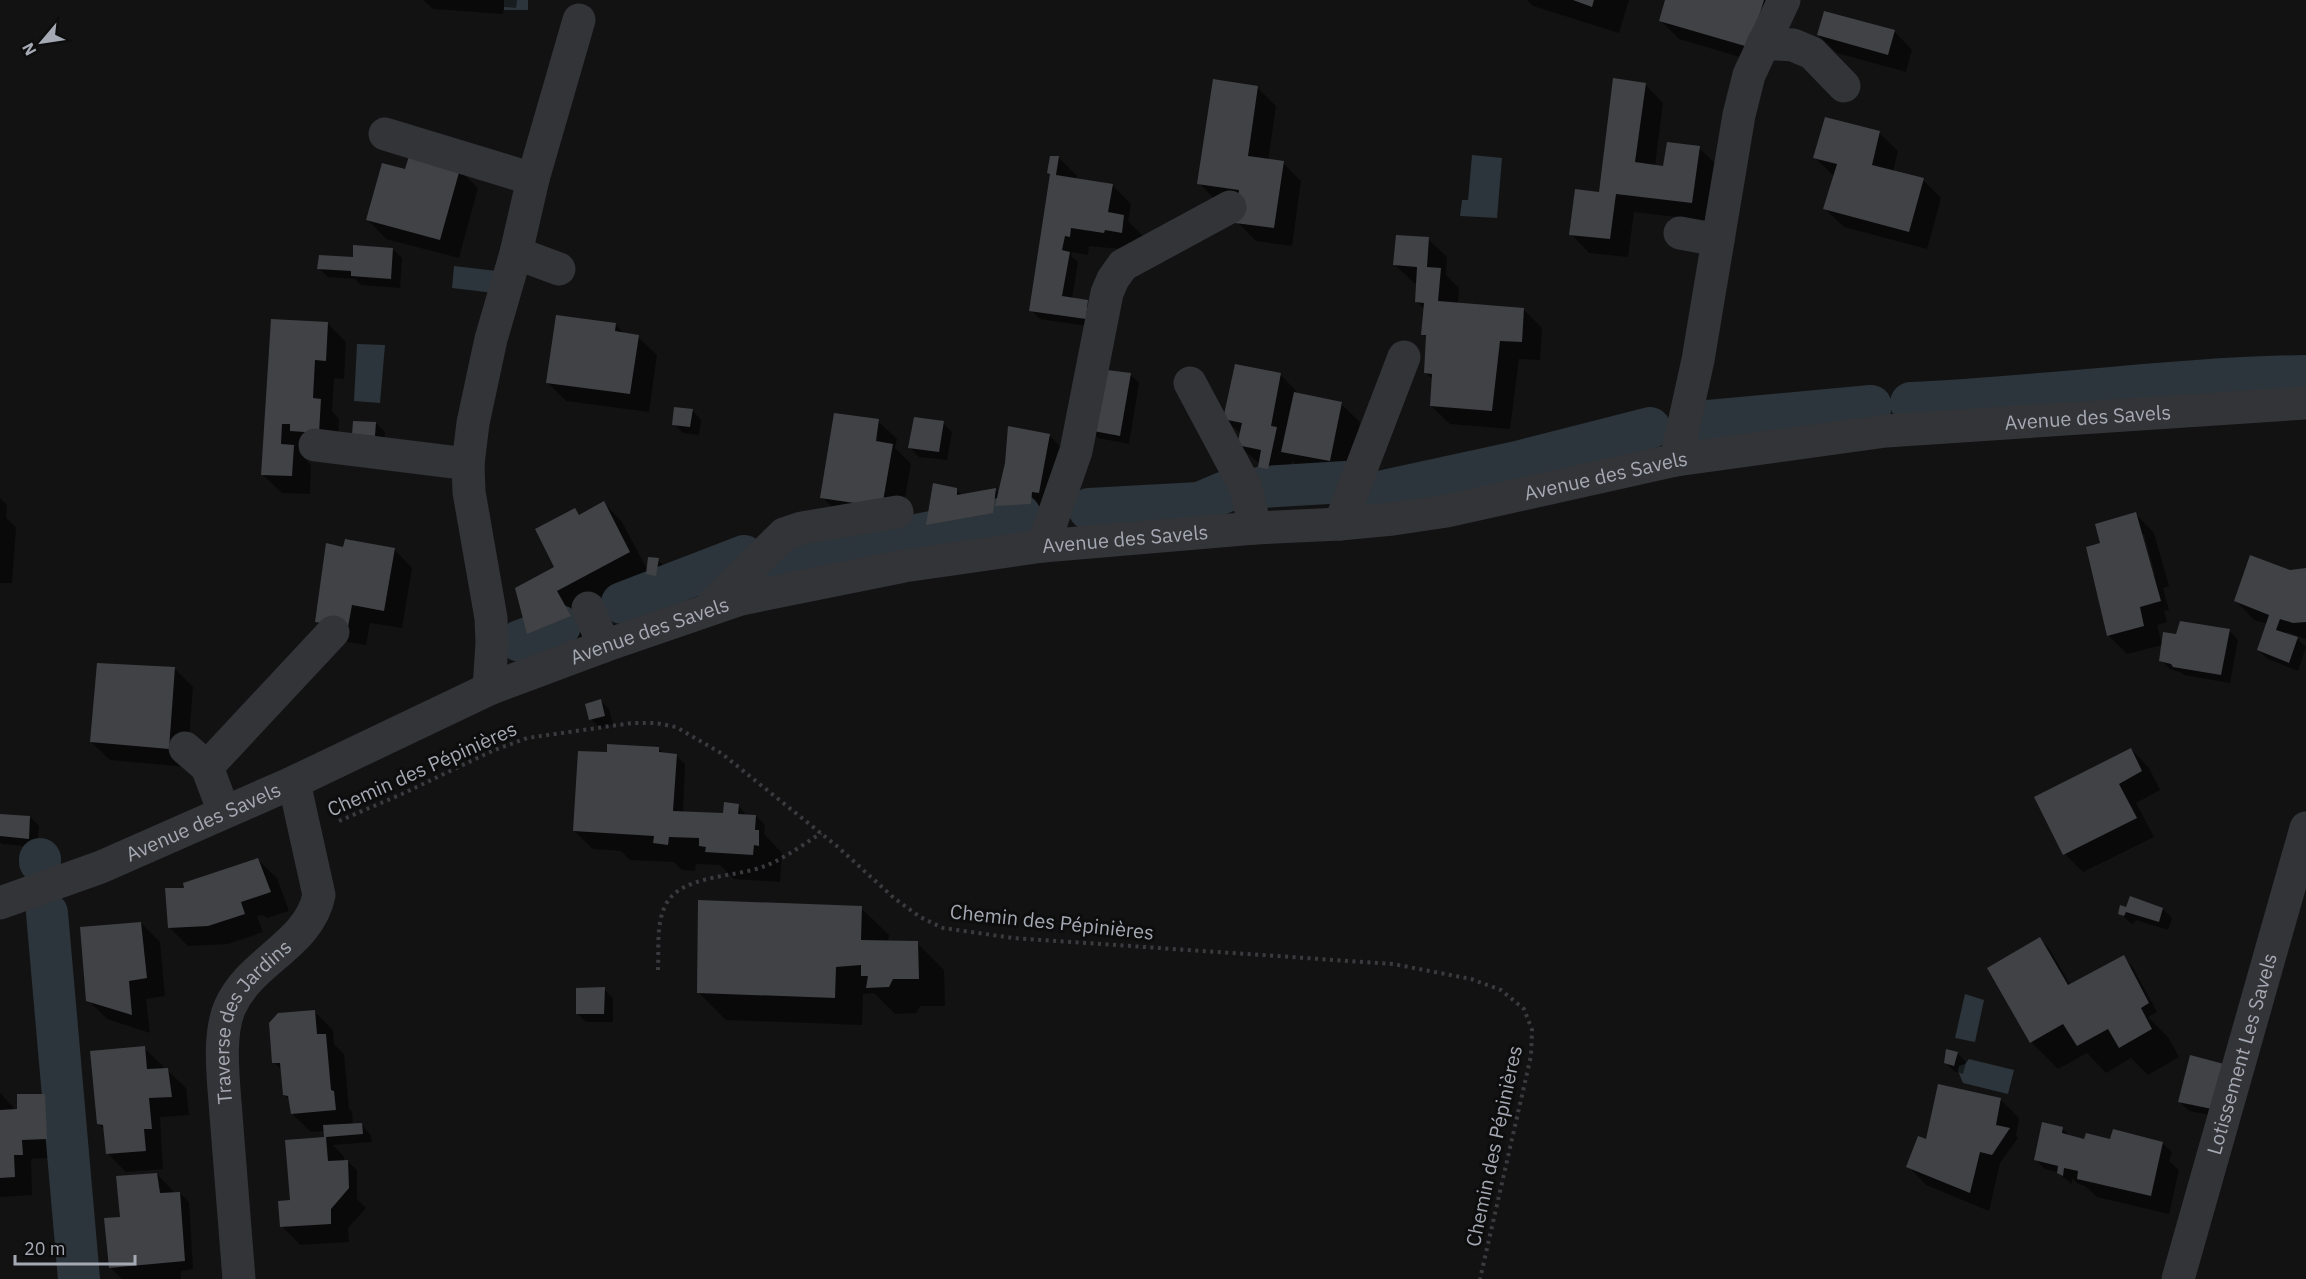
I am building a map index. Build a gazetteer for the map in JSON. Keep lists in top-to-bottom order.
{
  "streets": {
    "street": ["Avenue des Savels", "Traverse des Jardins", "Lotissement Les Savels"],
    "path": ["Chemin des Pépinières"]
  },
  "crossings": [
    ["Avenue des Savels", "Traverse des Jardins"],
    ["Chemin des Pépinières", "Traverse des Jardins"]
  ],
  "scale_bar": "20 m",
  "north": "bottom left"
}
